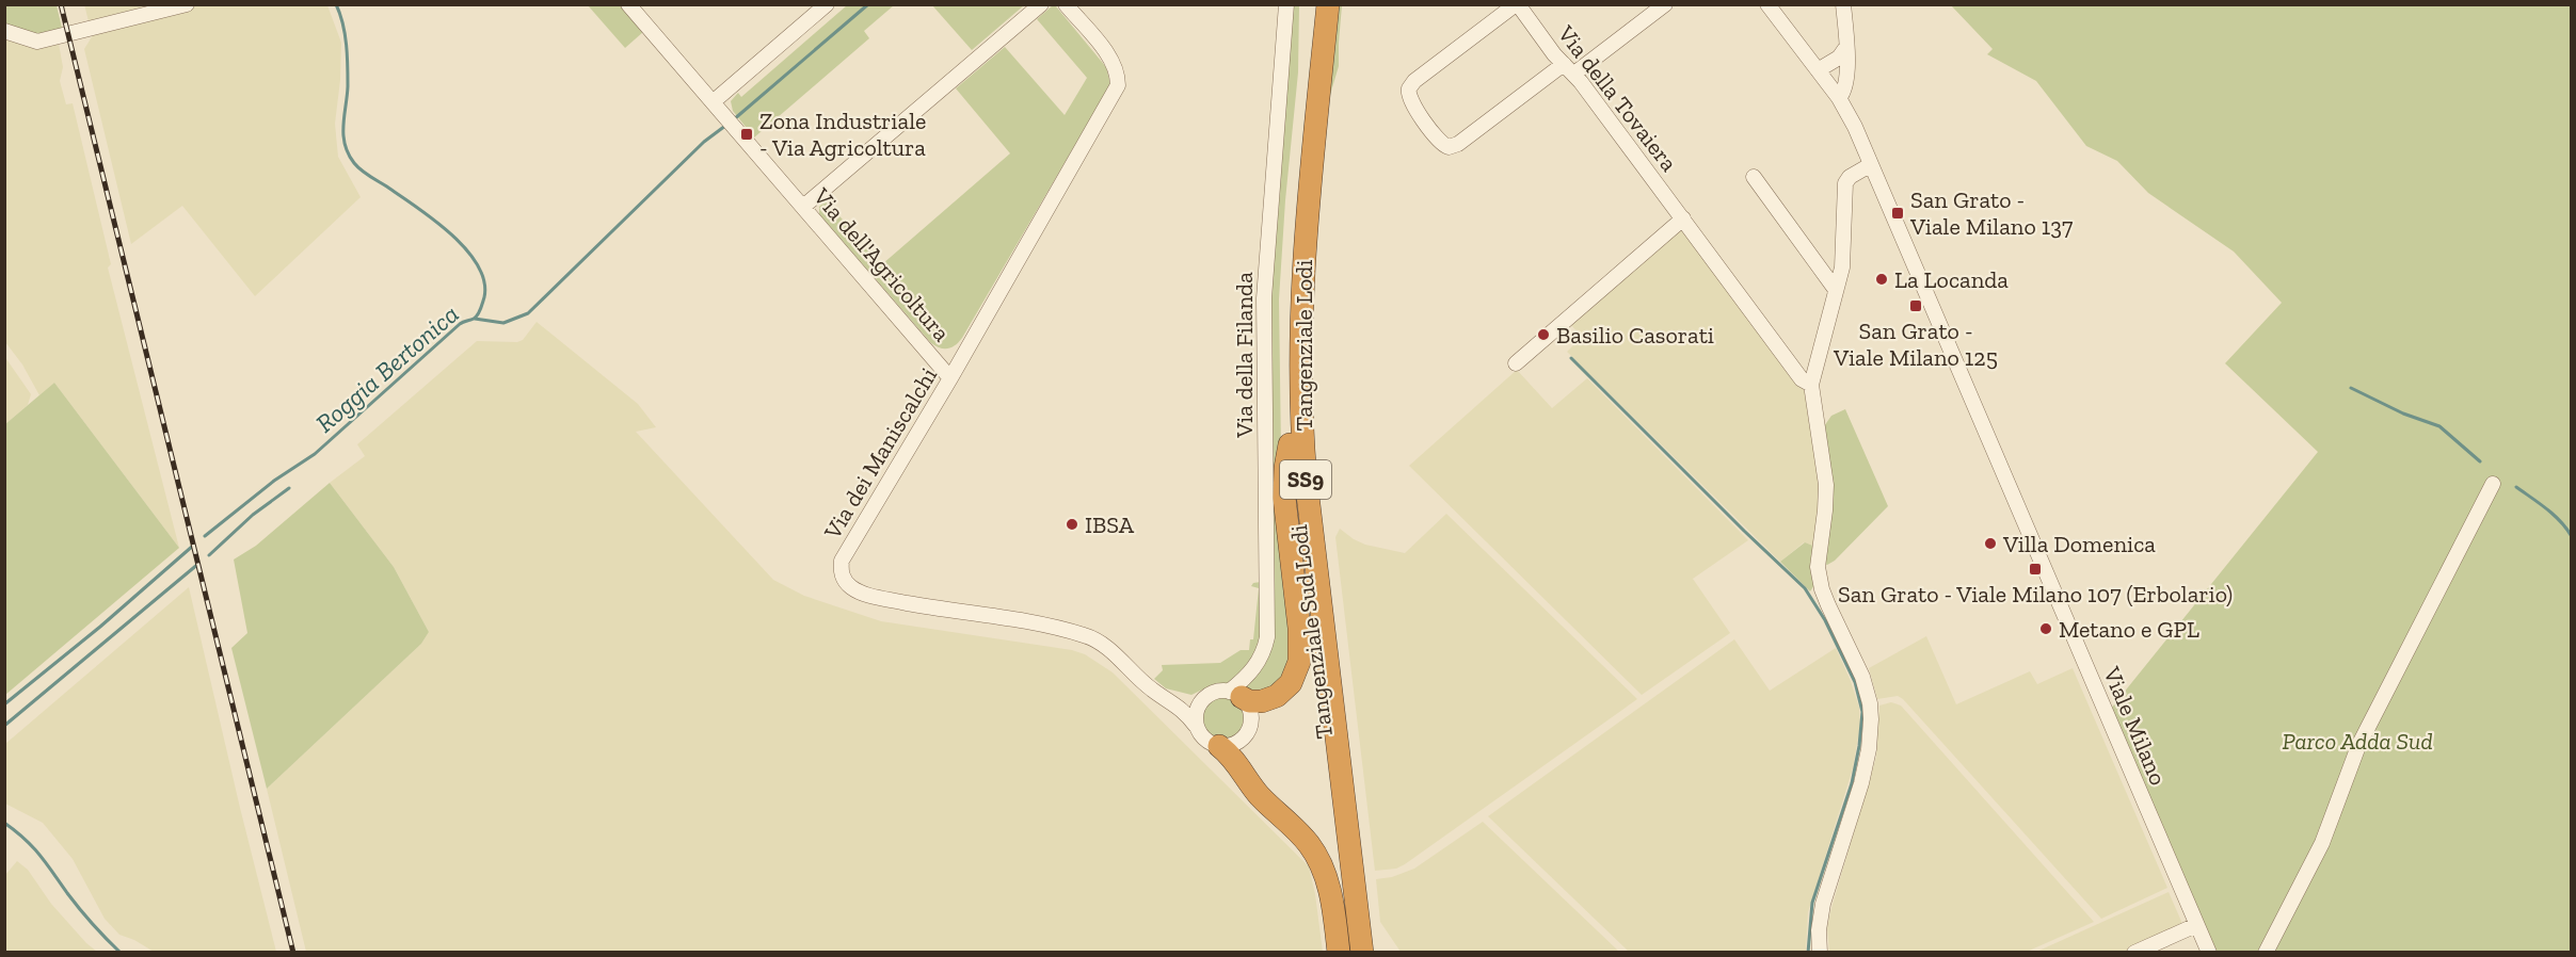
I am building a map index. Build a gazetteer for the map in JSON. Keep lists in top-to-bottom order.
{
  "streets": {
    "highway": ["Tangenziale Lodi", "SS9", "Tangenziale Sud Lodi"],
    "street": [
      "Via della Tovaiera",
      "Via dell'Agricoltura",
      "Via della Filanda",
      "Via dei Maniscalchi",
      "Viale Milano"
    ]
  },
  "crossings": [
    ["Via dell'Agricoltura", "Via dei Maniscalchi"]
  ],
  "water": ["Roggia Bertonica"],
  "parks": ["Parco Adda Sud"],
  "places": {
    "transit": [
      "Zona Industriale - Via Agricoltura",
      "San Grato - Viale Milano 137",
      "San Grato - Viale Milano 125",
      "San Grato - Viale Milano 107 (Erbolario)"
    ],
    "other": [
      "La Locanda",
      "Basilio Casorati",
      "IBSA",
      "Villa Domenica",
      "Metano e GPL"
    ]
  }
}
